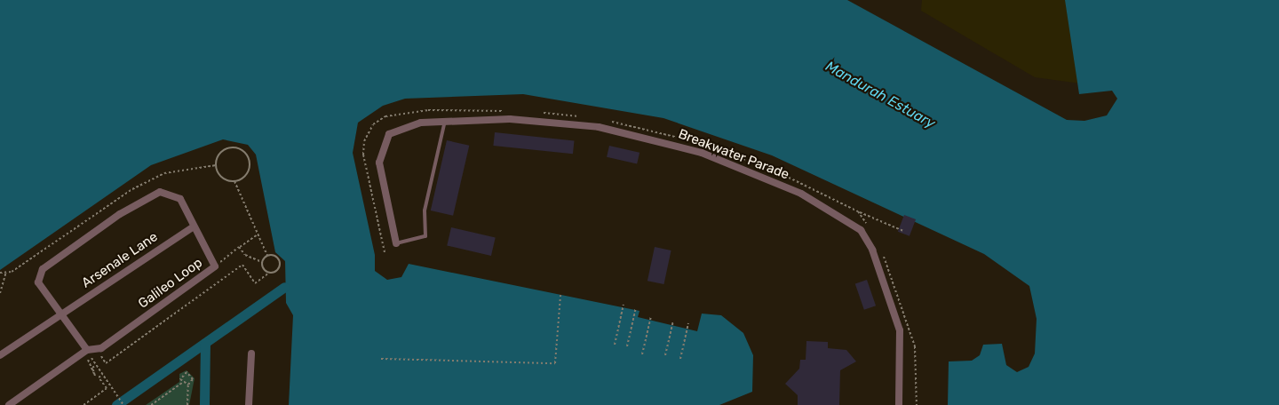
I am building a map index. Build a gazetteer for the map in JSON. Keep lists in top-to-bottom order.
{
  "streets": {
    "street": ["Breakwater Parade", "Arsenale Lane", "Galileo Loop"]
  },
  "crossings": [
    ["Arsenale Lane", "Galileo Loop"]
  ],
  "water": ["Mandurah Estuary"]
}
